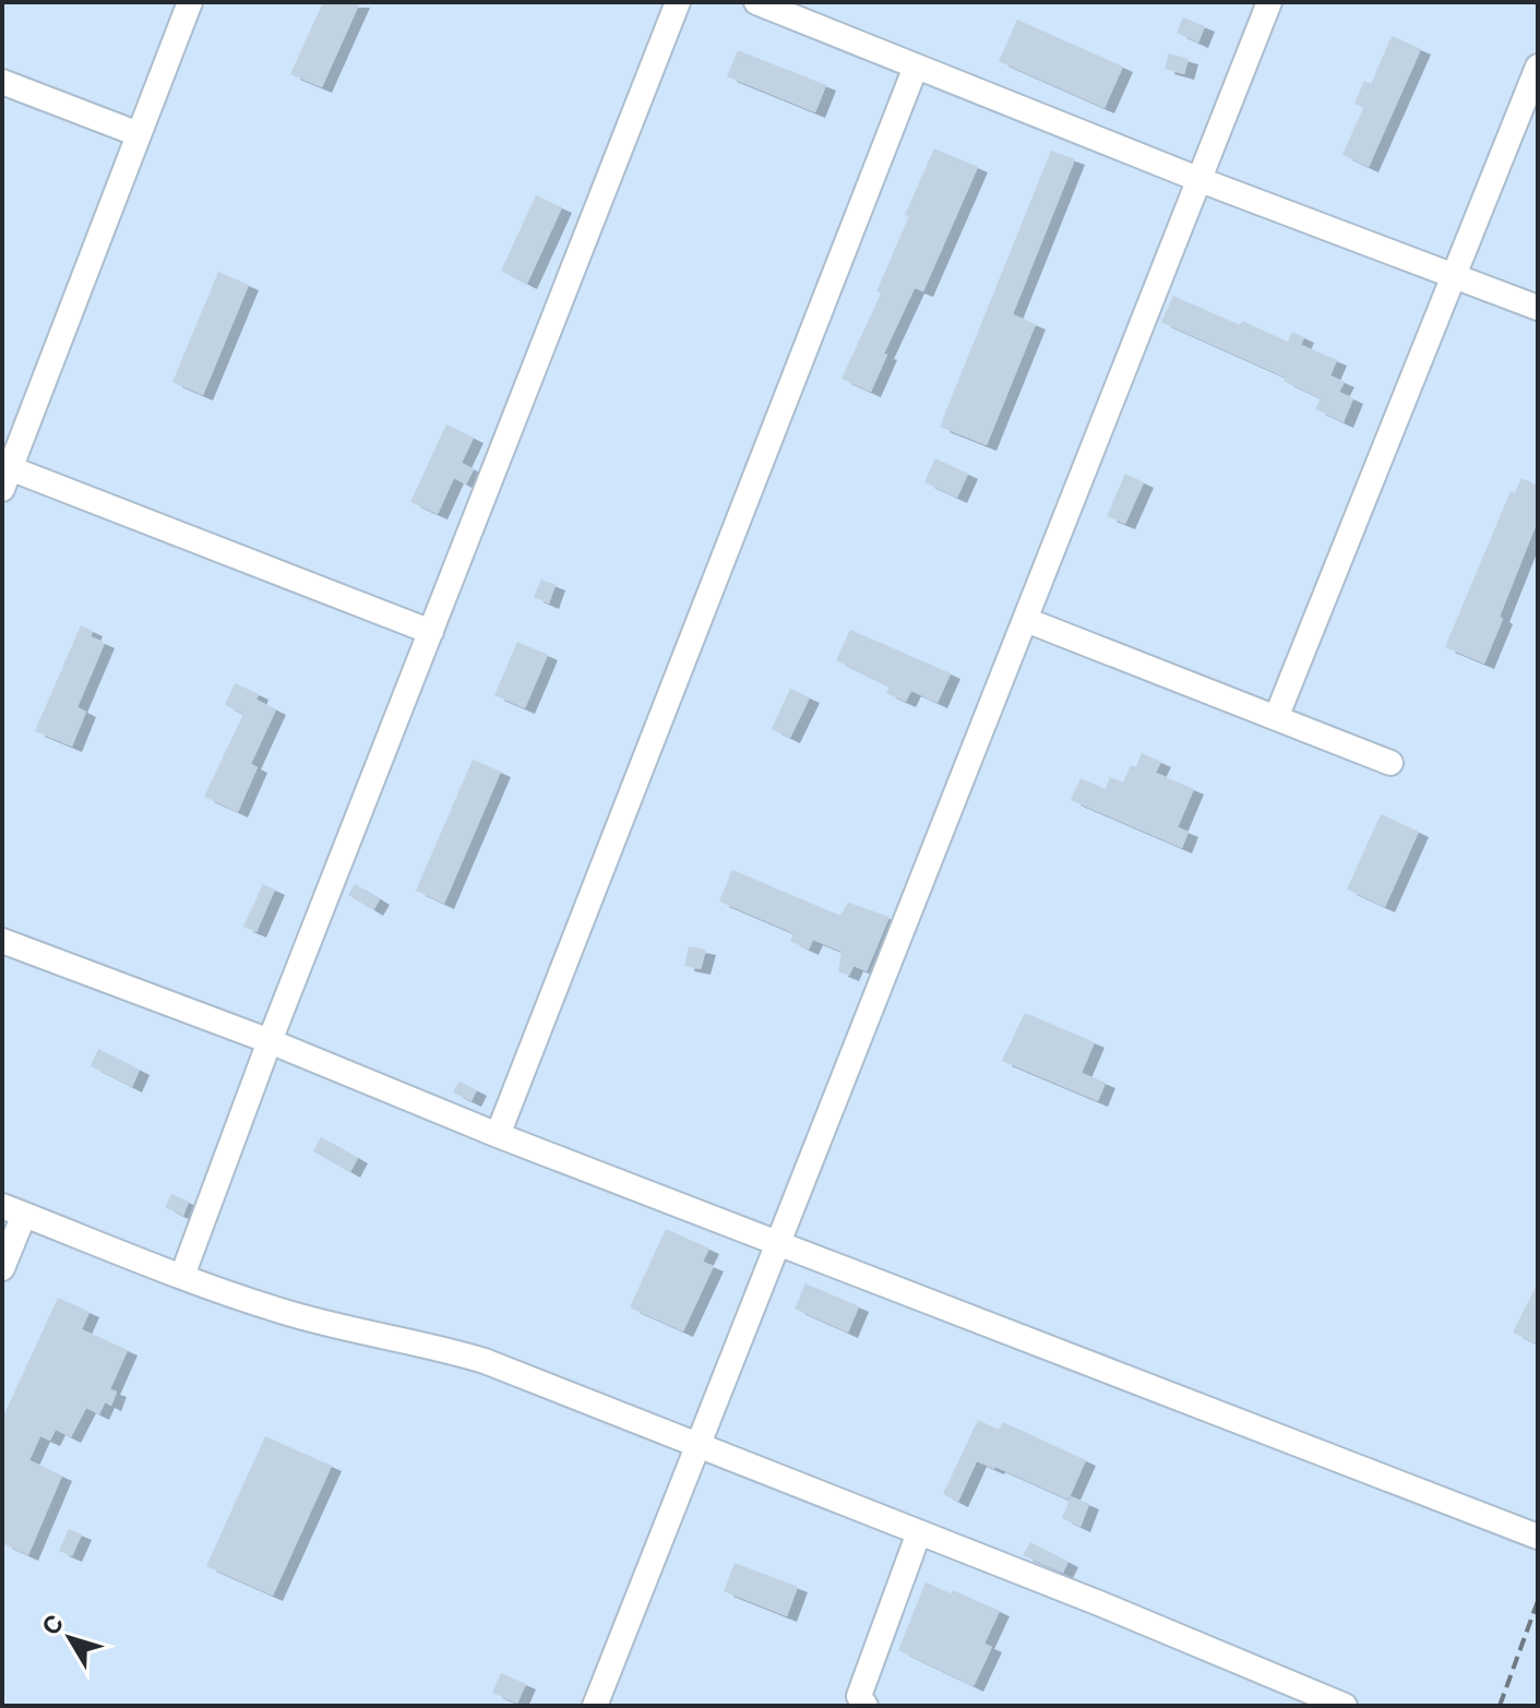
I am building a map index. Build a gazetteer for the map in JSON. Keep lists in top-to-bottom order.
{
  "north": "top left"
}
